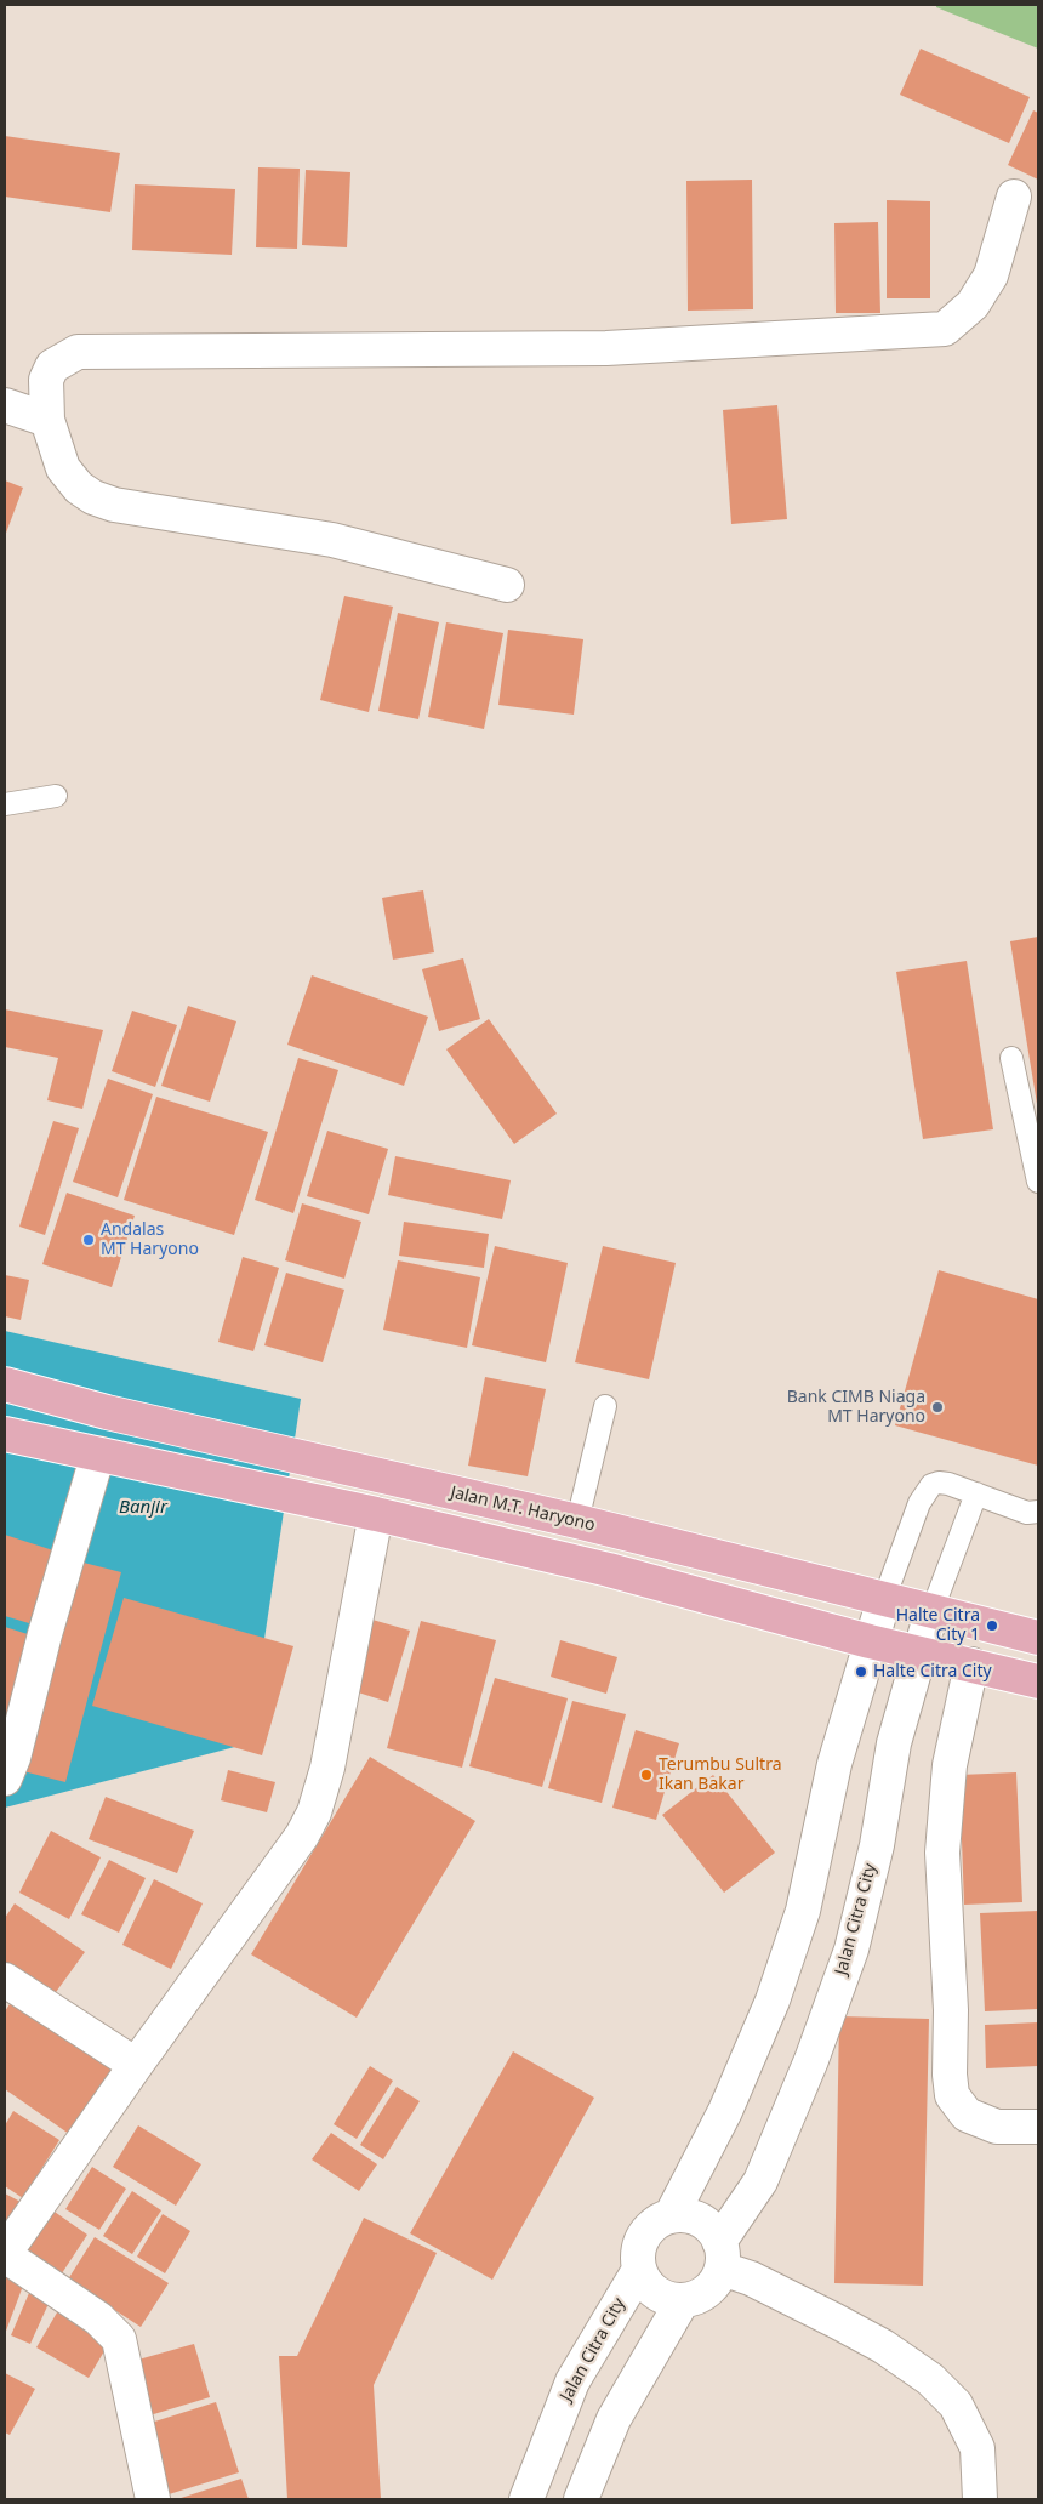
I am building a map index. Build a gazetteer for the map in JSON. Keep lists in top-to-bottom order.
{
  "streets": {
    "main road": ["Jalan M.T. Haryono"],
    "street": ["Jalan Citra City"]
  },
  "crossings": [
    ["Jalan M.T. Haryono", "Jalan Citra City"]
  ],
  "water": ["Banjir"],
  "places": [
    "Andalas MT Haryono",
    "Bank CIMB Niaga MT Haryono",
    "Halte Citra City 1",
    "Halte Citra City",
    "Terumbu Sultra Ikan Bakar"
  ]
}
